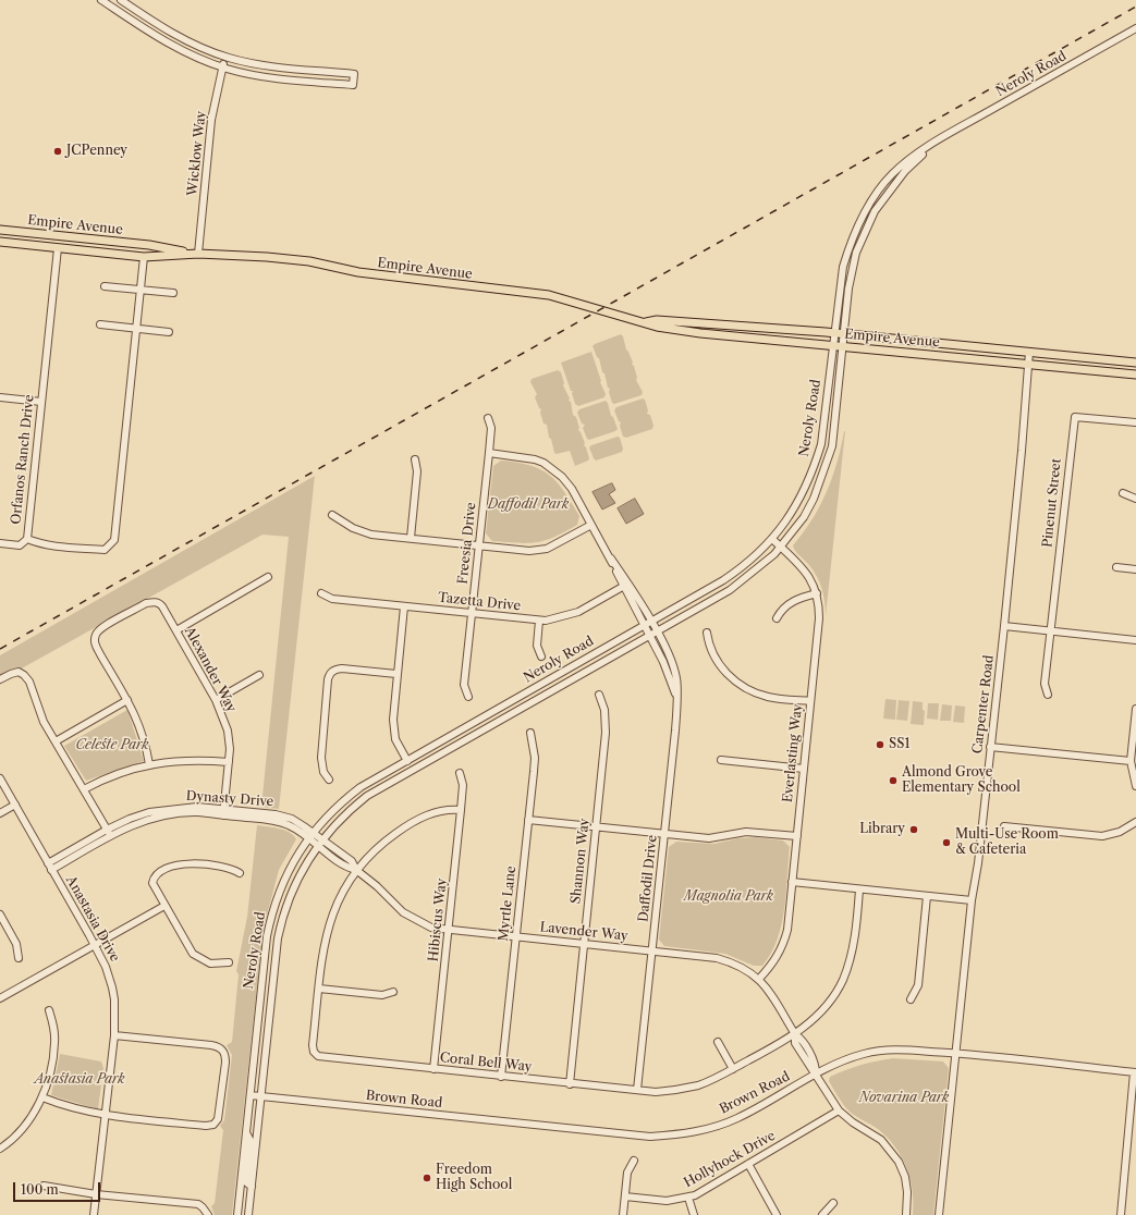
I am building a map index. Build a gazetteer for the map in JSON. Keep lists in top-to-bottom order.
{
  "streets": {
    "main road": ["Empire Avenue"],
    "street": [
      "Neroly Road",
      "Wicklow Way",
      "Orfanos Ranch Drive",
      "Pinenut Street",
      "Freesia Drive",
      "Tazetta Drive",
      "Alexander Way",
      "Carpenter Road",
      "Everlasting Way",
      "Dynasty Drive",
      "Shannon Way",
      "Daffodil Drive",
      "Myrtle Lane",
      "Anastasia Drive",
      "Hibiscus Way",
      "Lavender Way",
      "Coral Bell Way",
      "Brown Road",
      "Hollyhock Drive"
    ]
  },
  "crossings": [
    ["Neroly Road", "Empire Avenue"],
    ["Neroly Road", "Everlasting Way"],
    ["Neroly Road", "Dynasty Drive"],
    ["Neroly Road", "Daffodil Drive"],
    ["Neroly Road", "Brown Road"],
    ["Wicklow Way", "Empire Avenue"],
    ["Empire Avenue", "Orfanos Ranch Drive"],
    ["Empire Avenue", "Carpenter Road"],
    ["Freesia Drive", "Tazetta Drive"],
    ["Freesia Drive", "Daffodil Drive"],
    ["Tazetta Drive", "Daffodil Drive"],
    ["Alexander Way", "Dynasty Drive"],
    ["Carpenter Road", "Brown Road"],
    ["Everlasting Way", "Lavender Way"],
    ["Dynasty Drive", "Anastasia Drive"],
    ["Dynasty Drive", "Lavender Way"],
    ["Dynasty Drive", "Coral Bell Way"],
    ["Shannon Way", "Lavender Way"],
    ["Shannon Way", "Coral Bell Way"],
    ["Daffodil Drive", "Lavender Way"],
    ["Daffodil Drive", "Coral Bell Way"],
    ["Myrtle Lane", "Lavender Way"],
    ["Myrtle Lane", "Coral Bell Way"],
    ["Hibiscus Way", "Lavender Way"],
    ["Hibiscus Way", "Coral Bell Way"],
    ["Lavender Way", "Coral Bell Way"],
    ["Lavender Way", "Brown Road"],
    ["Lavender Way", "Hollyhock Drive"]
  ],
  "parks": [
    "Daffodil Park",
    "Celeste Park",
    "Magnolia Park",
    "Anastasia Park",
    "Novarina Park"
  ],
  "places": [
    "JCPenney",
    "SS1",
    "Almond Grove Elementary School",
    "Library",
    "Multi-Use Room & Cafeteria",
    "Freedom High School"
  ],
  "scale_bar": "100 m"
}
